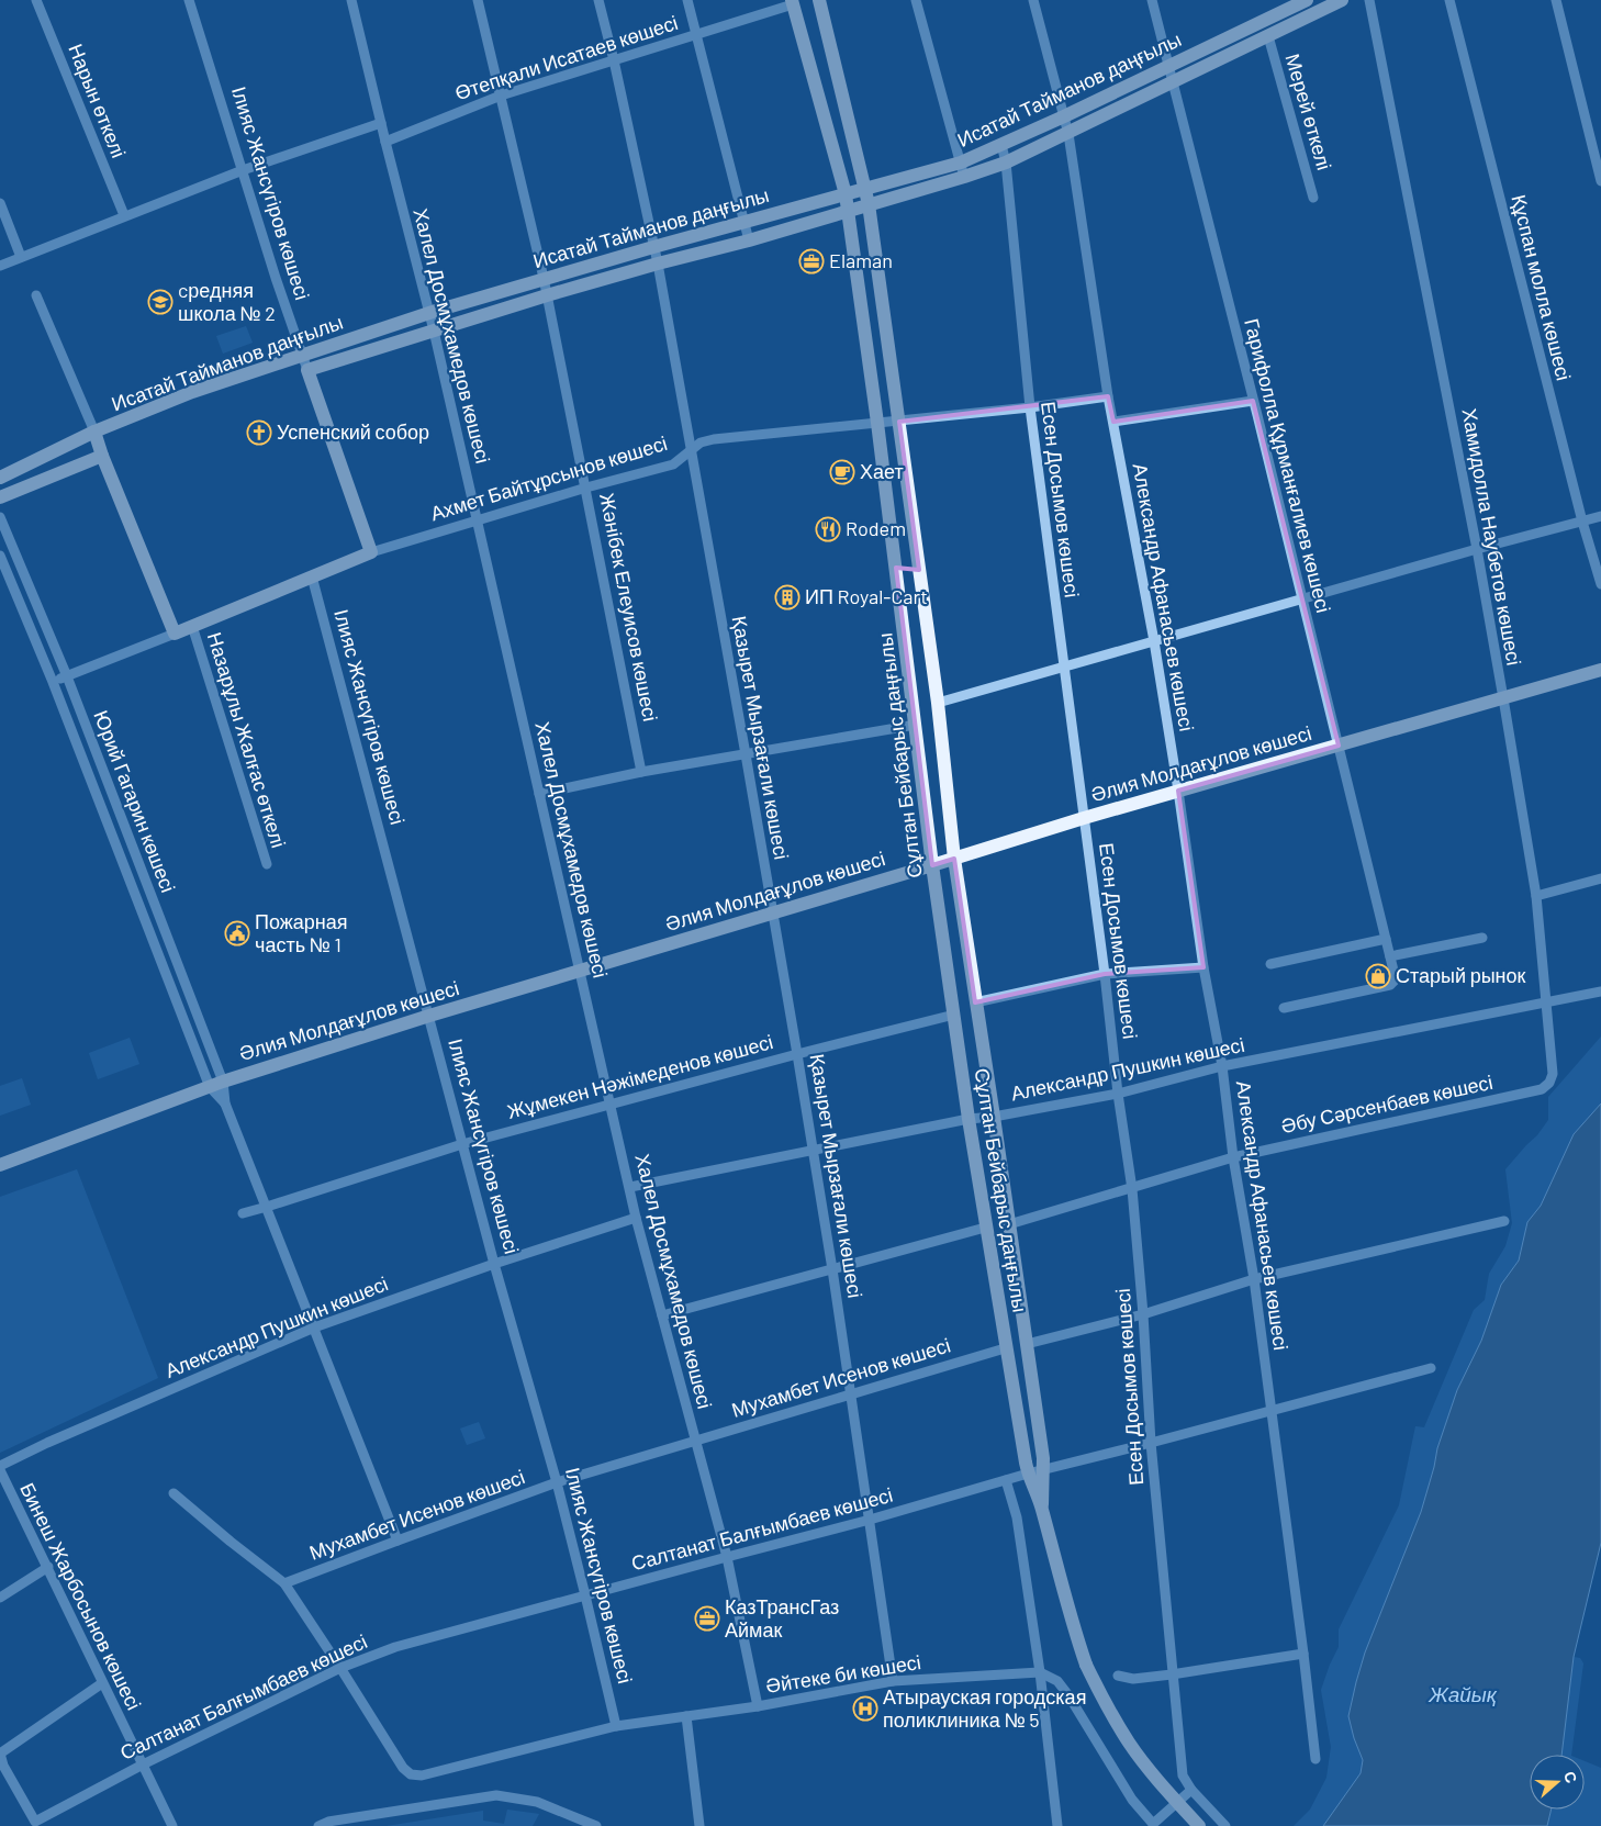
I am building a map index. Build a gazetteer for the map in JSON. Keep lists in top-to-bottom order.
{
  "streets": {
    "main road": [
      "Исатай Тайманов даңғылы",
      "Ілияс Жансүгіров көшесі",
      "Ахмет Байтұрсынов көшесі",
      "Сұлтан Бейбарыс даңғылы",
      "Әлия Молдағұлов көшесі"
    ],
    "street": [
      "Өтепқали Исатаев көшесі",
      "Нарын өткелі",
      "Мерей өткелі",
      "Құспан молла көшесі",
      "Халел Досмұхамедов көшесі",
      "Гарифолла Құрманғалиев көшесі",
      "Есен Досымов көшесі",
      "Хамидолла Наубетов көшесі",
      "Александр Афанасьев көшесі",
      "Жәнібек Елеуисов көшесі",
      "Қазырет Мырзағали көшесі",
      "Назарұлы Жалғас өткелі",
      "Юрий Гагарин көшесі",
      "Александр Пушкин көшесі",
      "Жұмекен Нәжімеденов көшесі",
      "Әбу Сәрсенбаев көшесі",
      "Мухамбет Исенов көшесі",
      "Салтанат Балғымбаев көшесі",
      "Бинеш Жарбосынов көшесі",
      "Әйтеке би көшесі"
    ]
  },
  "crossings": [
    ["Өтепқали Исатаев көшесі", "Халел Досмұхамедов көшесі"],
    ["Өтепқали Исатаев көшесі", "Жәнібек Елеуисов көшесі"],
    ["Өтепқали Исатаев көшесі", "Қазырет Мырзағали көшесі"],
    ["Өтепқали Исатаев көшесі", "Сұлтан Бейбарыс даңғылы"],
    ["Исатай Тайманов даңғылы", "Мерей өткелі"],
    ["Исатай Тайманов даңғылы", "Ілияс Жансүгіров көшесі"],
    ["Исатай Тайманов даңғылы", "Халел Досмұхамедов көшесі"],
    ["Исатай Тайманов даңғылы", "Гарифолла Құрманғалиев көшесі"],
    ["Исатай Тайманов даңғылы", "Есен Досымов көшесі"],
    ["Исатай Тайманов даңғылы", "Александр Афанасьев көшесі"],
    ["Исатай Тайманов даңғылы", "Жәнібек Елеуисов көшесі"],
    ["Исатай Тайманов даңғылы", "Қазырет Мырзағали көшесі"],
    ["Исатай Тайманов даңғылы", "Сұлтан Бейбарыс даңғылы"],
    ["Ілияс Жансүгіров көшесі", "Ахмет Байтұрсынов көшесі"],
    ["Ілияс Жансүгіров көшесі", "Әлия Молдағұлов көшесі"],
    ["Ілияс Жансүгіров көшесі", "Александр Пушкин көшесі"],
    ["Ілияс Жансүгіров көшесі", "Жұмекен Нәжімеденов көшесі"],
    ["Ілияс Жансүгіров көшесі", "Мухамбет Исенов көшесі"],
    ["Ілияс Жансүгіров көшесі", "Салтанат Балғымбаев көшесі"],
    ["Ілияс Жансүгіров көшесі", "Әйтеке би көшесі"],
    ["Халел Досмұхамедов көшесі", "Ахмет Байтұрсынов көшесі"],
    ["Халел Досмұхамедов көшесі", "Әлия Молдағұлов көшесі"],
    ["Халел Досмұхамедов көшесі", "Александр Пушкин көшесі"],
    ["Халел Досмұхамедов көшесі", "Жұмекен Нәжімеденов көшесі"],
    ["Халел Досмұхамедов көшесі", "Мухамбет Исенов көшесі"],
    ["Халел Досмұхамедов көшесі", "Салтанат Балғымбаев көшесі"],
    ["Халел Досмұхамедов көшесі", "Әйтеке би көшесі"],
    ["Гарифолла Құрманғалиев көшесі", "Әлия Молдағұлов көшесі"],
    ["Ахмет Байтұрсынов көшесі", "Есен Досымов көшесі"],
    ["Ахмет Байтұрсынов көшесі", "Александр Афанасьев көшесі"],
    ["Ахмет Байтұрсынов көшесі", "Жәнібек Елеуисов көшесі"],
    ["Ахмет Байтұрсынов көшесі", "Қазырет Мырзағали көшесі"],
    ["Ахмет Байтұрсынов көшесі", "Назарұлы Жалғас өткелі"],
    ["Ахмет Байтұрсынов көшесі", "Сұлтан Бейбарыс даңғылы"],
    ["Ахмет Байтұрсынов көшесі", "Юрий Гагарин көшесі"],
    ["Есен Досымов көшесі", "Әлия Молдағұлов көшесі"],
    ["Есен Досымов көшесі", "Александр Пушкин көшесі"],
    ["Есен Досымов көшесі", "Әбу Сәрсенбаев көшесі"],
    ["Есен Досымов көшесі", "Салтанат Балғымбаев көшесі"],
    ["Хамидолла Наубетов көшесі", "Әлия Молдағұлов көшесі"],
    ["Хамидолла Наубетов көшесі", "Александр Пушкин көшесі"],
    ["Хамидолла Наубетов көшесі", "Әбу Сәрсенбаев көшесі"],
    ["Александр Афанасьев көшесі", "Әлия Молдағұлов көшесі"],
    ["Александр Афанасьев көшесі", "Александр Пушкин көшесі"],
    ["Александр Афанасьев көшесі", "Әбу Сәрсенбаев көшесі"],
    ["Александр Афанасьев көшесі", "Салтанат Балғымбаев көшесі"],
    ["Қазырет Мырзағали көшесі", "Әлия Молдағұлов көшесі"],
    ["Қазырет Мырзағали көшесі", "Александр Пушкин көшесі"],
    ["Қазырет Мырзағали көшесі", "Жұмекен Нәжімеденов көшесі"],
    ["Қазырет Мырзағали көшесі", "Мухамбет Исенов көшесі"],
    ["Қазырет Мырзағали көшесі", "Салтанат Балғымбаев көшесі"],
    ["Қазырет Мырзағали көшесі", "Әйтеке би көшесі"],
    ["Сұлтан Бейбарыс даңғылы", "Әлия Молдағұлов көшесі"],
    ["Сұлтан Бейбарыс даңғылы", "Александр Пушкин көшесі"],
    ["Сұлтан Бейбарыс даңғылы", "Жұмекен Нәжімеденов көшесі"],
    ["Сұлтан Бейбарыс даңғылы", "Әбу Сәрсенбаев көшесі"],
    ["Сұлтан Бейбарыс даңғылы", "Мухамбет Исенов көшесі"],
    ["Сұлтан Бейбарыс даңғылы", "Салтанат Балғымбаев көшесі"],
    ["Әлия Молдағұлов көшесі", "Юрий Гагарин көшесі"],
    ["Юрий Гагарин көшесі", "Александр Пушкин көшесі"],
    ["Юрий Гагарин көшесі", "Жұмекен Нәжімеденов көшесі"],
    ["Юрий Гагарин көшесі", "Мухамбет Исенов көшесі"],
    ["Салтанат Балғымбаев көшесі", "Бинеш Жарбосынов көшесі"],
    ["Салтанат Балғымбаев көшесі", "Әйтеке би көшесі"]
  ],
  "water": ["Жайық"],
  "places": {
    "office": ["Elaman", "КазТрансГаз Аймак"],
    "school or university": ["cредняя школа № 2"],
    "church": ["Успенский собор"],
    "cafe": ["Хает"],
    "restaurant": ["Rodem"],
    "building": ["ИП Royal-Cart"],
    "public building": ["Пожарная часть № 1"],
    "shop": ["Старый рынок"],
    "hospital": ["Атырауская городская поликлиника № 5"]
  },
  "north": "right"
}
